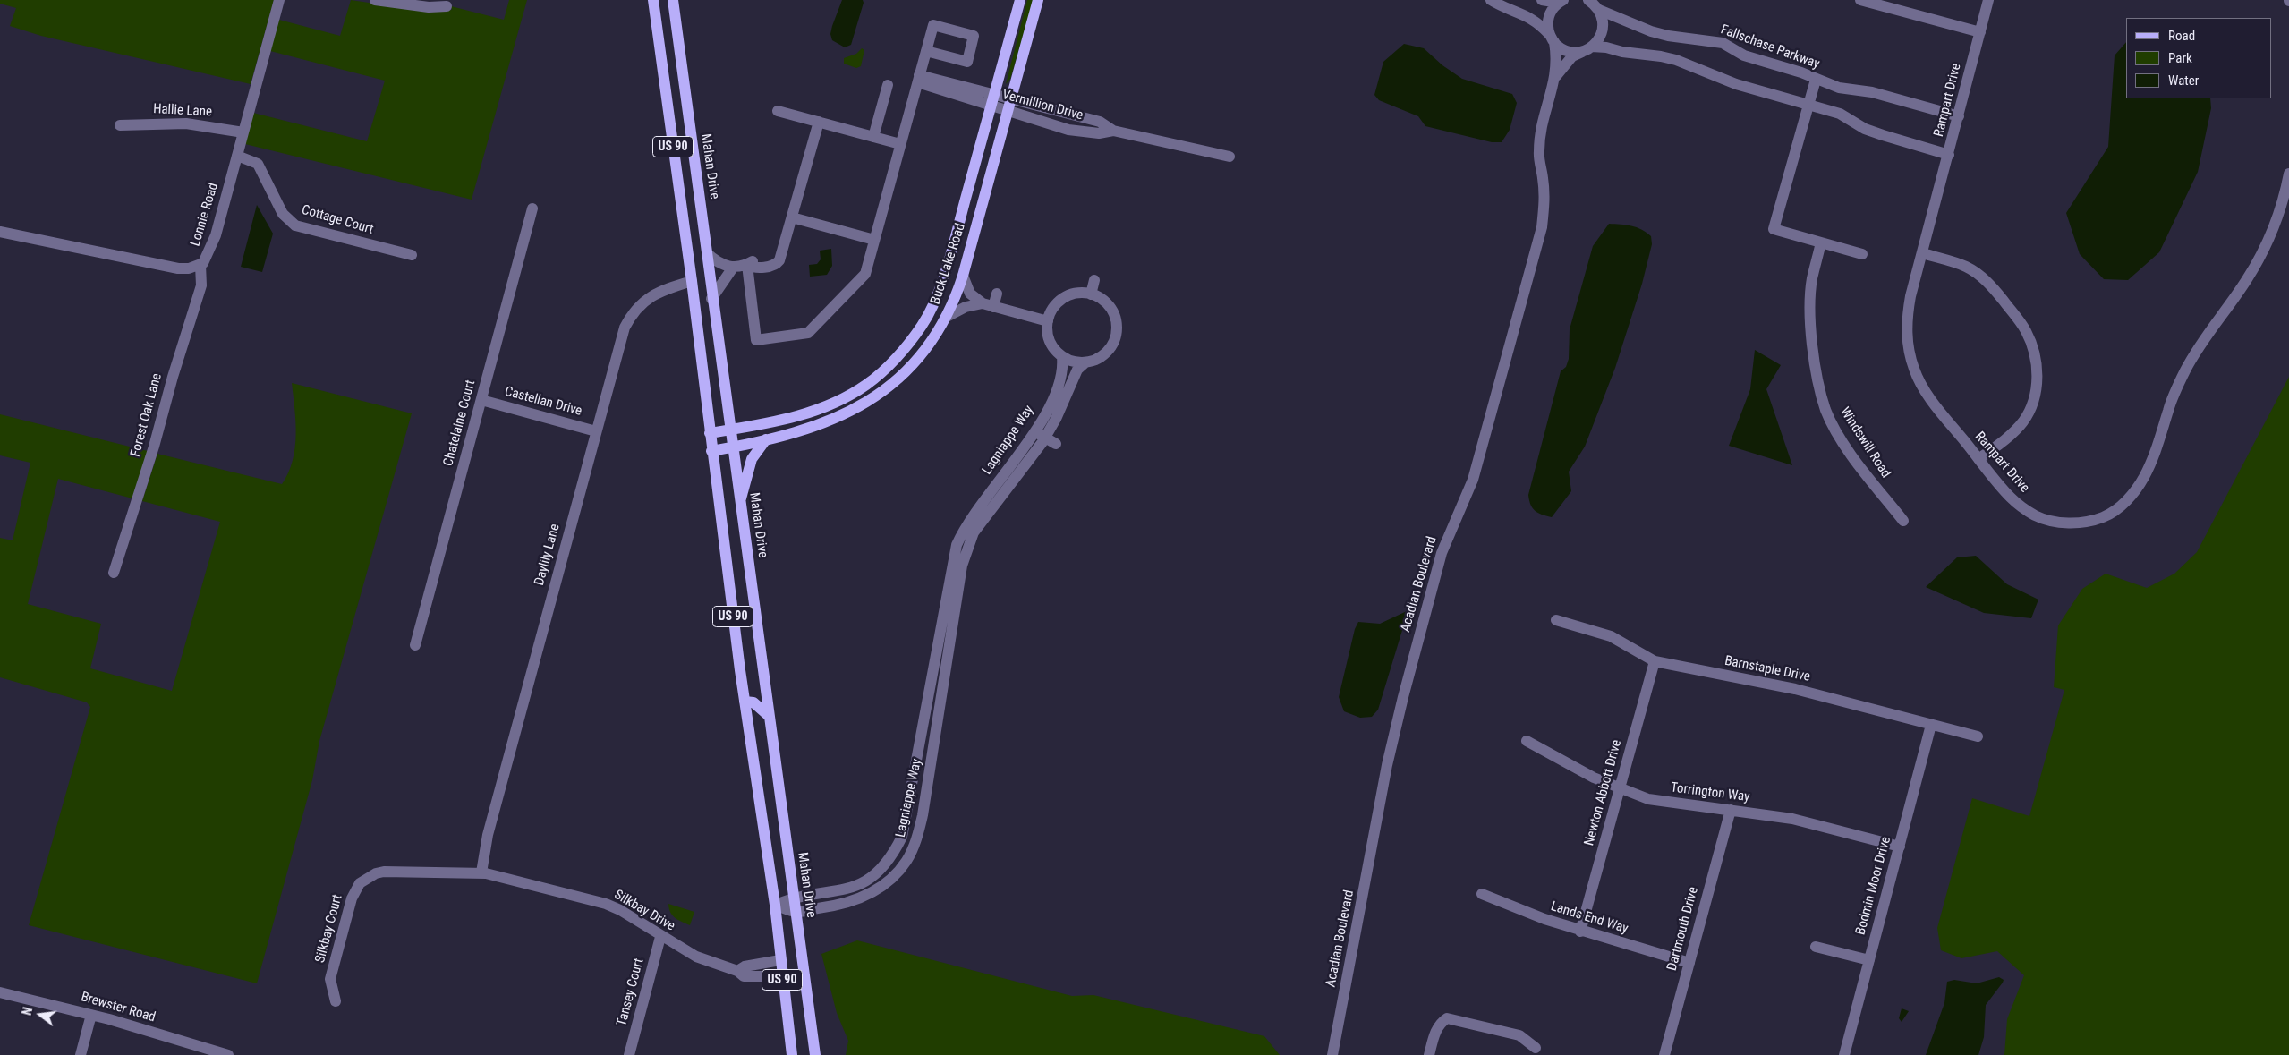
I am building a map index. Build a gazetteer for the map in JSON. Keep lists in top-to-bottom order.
{
  "streets": {
    "main road": ["US 90", "Mahan Drive", "Buck Lake Road"],
    "street": [
      "Fallschase Parkway",
      "Rampart Drive",
      "Vermillion Drive",
      "Hallie Lane",
      "Lonnie Road",
      "Cottage Court",
      "Castellan Drive",
      "Forest Oak Lane",
      "Chatelaine Court",
      "Lagniappe Way",
      "Windswill Road",
      "Daylily Lane",
      "Acadian Boulevard",
      "Barnstaple Drive",
      "Newton Abbott Drive",
      "Torrington Way",
      "Bodmin Moor Drive",
      "Silkbay Drive",
      "Lands End Way",
      "Silkbay Court",
      "Dartmouth Drive",
      "Tansey Court",
      "Brewster Road"
    ]
  },
  "crossings": [
    ["Fallschase Parkway", "Rampart Drive"],
    ["Vermillion Drive", "Buck Lake Road"],
    ["Hallie Lane", "Lonnie Road"],
    ["US 90", "Buck Lake Road"],
    ["US 90", "Lagniappe Way"],
    ["US 90", "Daylily Lane"],
    ["Mahan Drive", "Buck Lake Road"],
    ["Mahan Drive", "Lagniappe Way"],
    ["Lonnie Road", "Cottage Court"],
    ["Lonnie Road", "Forest Oak Lane"],
    ["Castellan Drive", "Chatelaine Court"],
    ["Castellan Drive", "Daylily Lane"],
    ["Daylily Lane", "Silkbay Drive"],
    ["Daylily Lane", "Silkbay Court"],
    ["Barnstaple Drive", "Newton Abbott Drive"],
    ["Barnstaple Drive", "Bodmin Moor Drive"],
    ["Newton Abbott Drive", "Torrington Way"],
    ["Newton Abbott Drive", "Lands End Way"],
    ["Torrington Way", "Bodmin Moor Drive"],
    ["Torrington Way", "Dartmouth Drive"],
    ["Silkbay Drive", "Silkbay Court"],
    ["Silkbay Drive", "Tansey Court"],
    ["Lands End Way", "Dartmouth Drive"]
  ],
  "legend": ["Road", "Park", "Water"],
  "north": "left"
}
